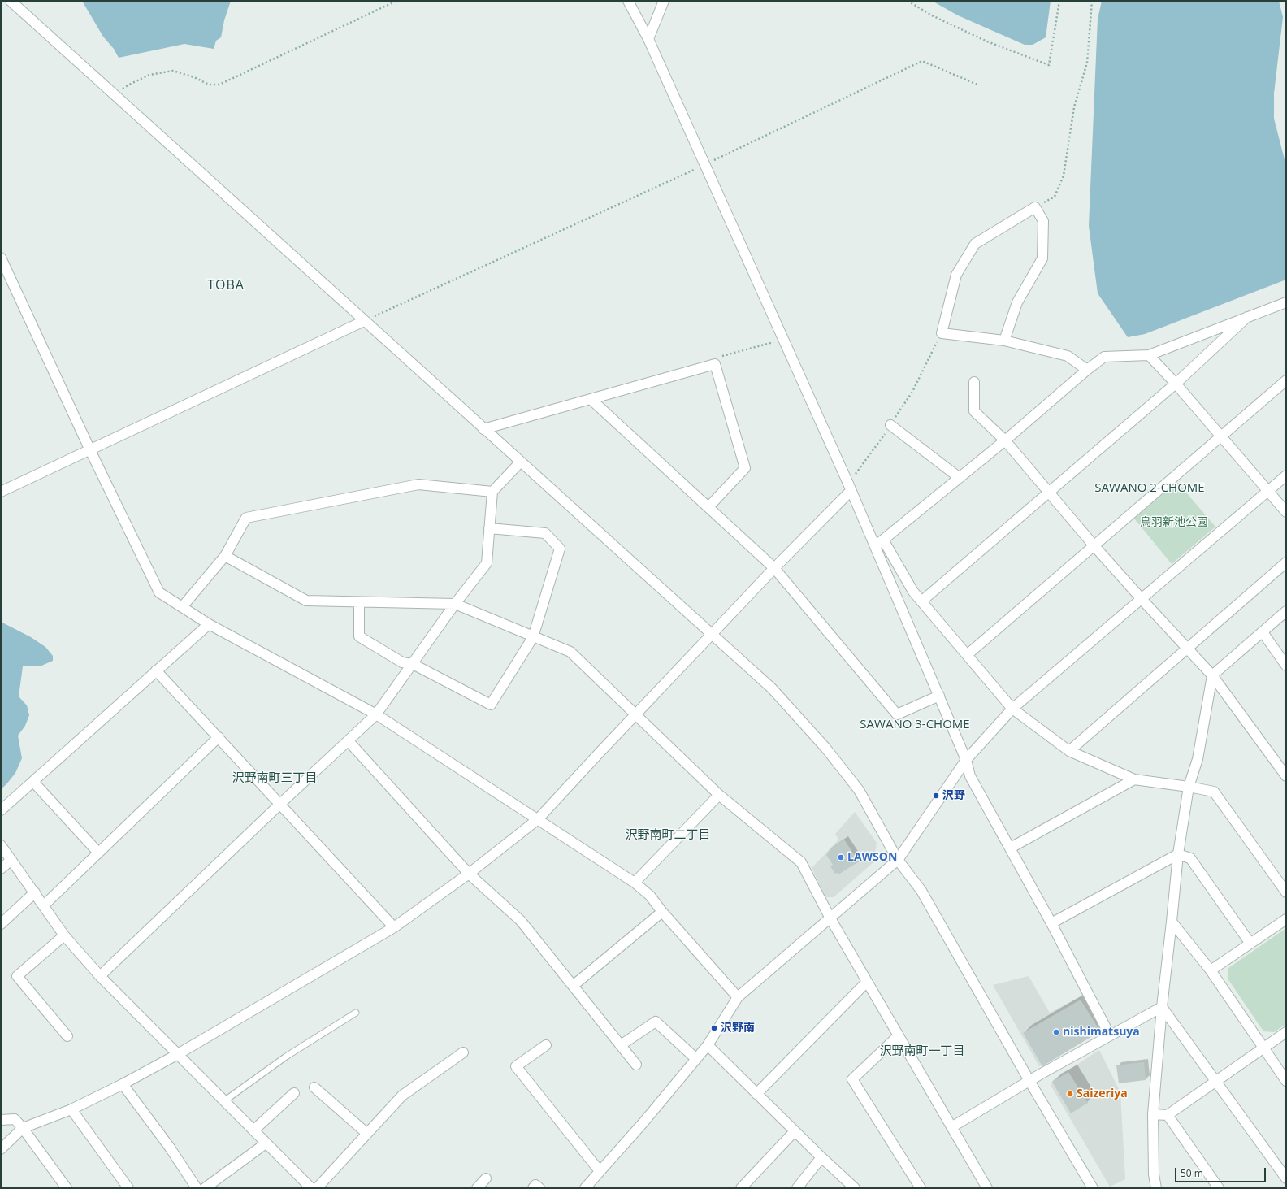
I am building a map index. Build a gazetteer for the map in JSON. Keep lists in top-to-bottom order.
{
  "districts": [
    "TOBA",
    "SAWANO 2-CHOME",
    "SAWANO 3-CHOME",
    "沢野南町三丁目",
    "沢野南町二丁目",
    "沢野南町一丁目"
  ],
  "parks": ["鳥羽新池公園"],
  "places": [
    "沢野",
    "LAWSON",
    "沢野南",
    "nishimatsuya",
    "Saizeriya"
  ],
  "scale_bar": "50 m"
}
